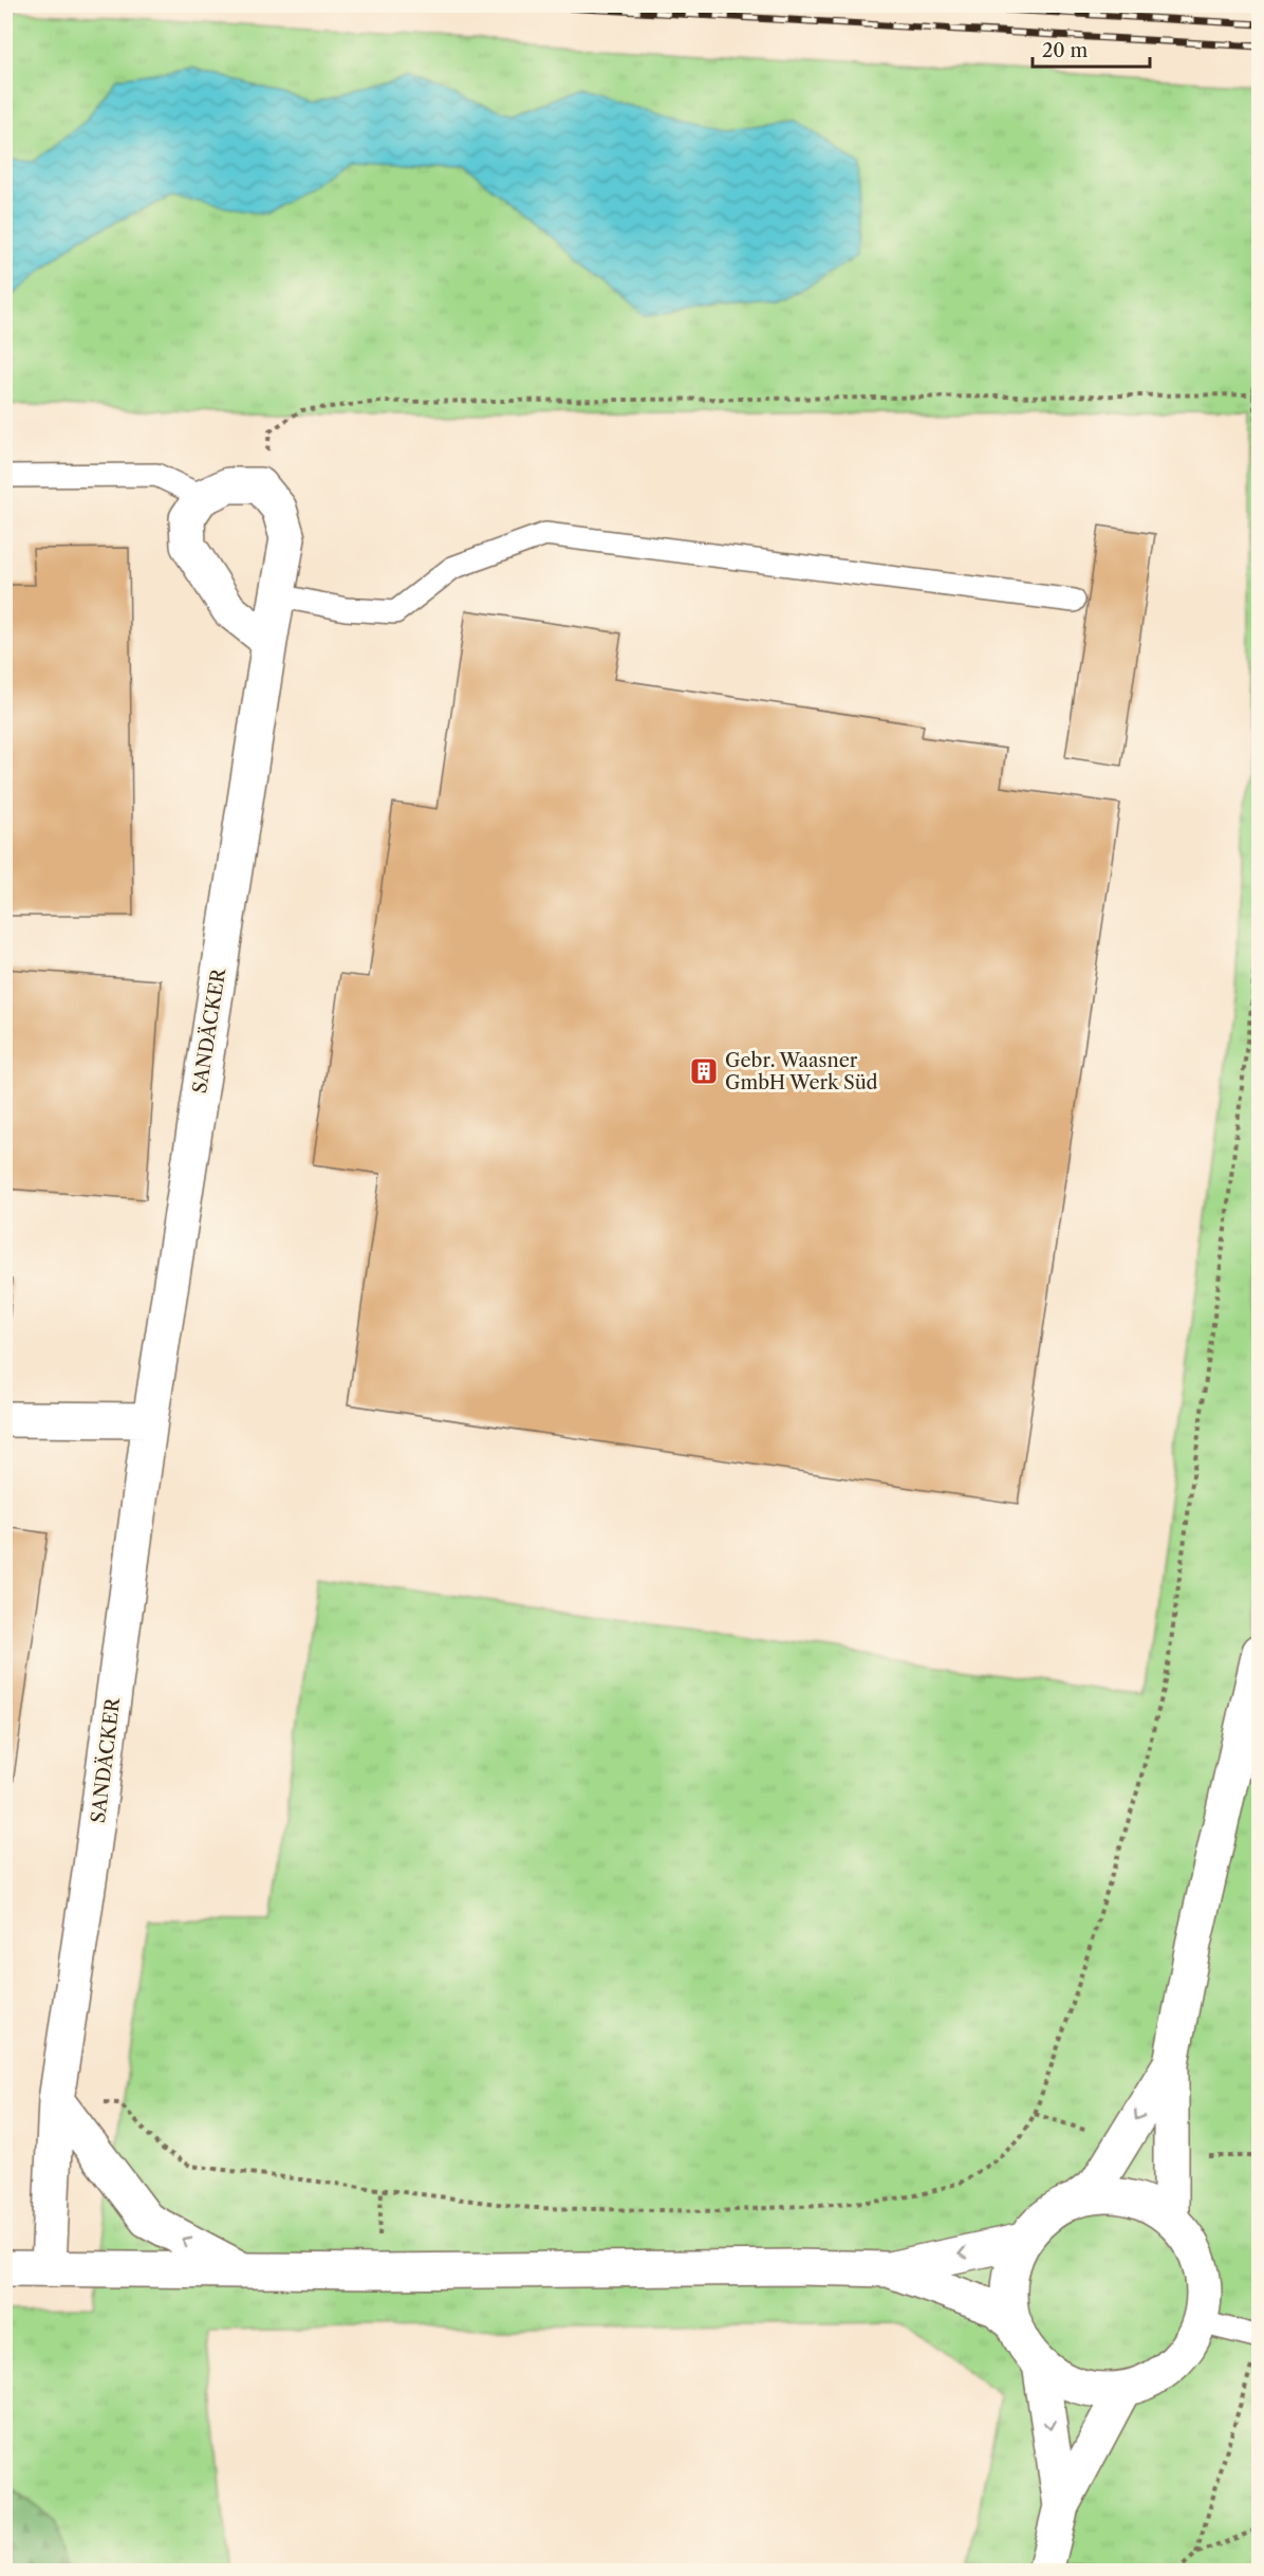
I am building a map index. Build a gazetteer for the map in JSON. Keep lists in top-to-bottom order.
{
  "streets": {
    "main road": ["SANDÄCKER"]
  },
  "places": {
    "building": ["Gebr. Waasner GmbH Werk Süd"]
  },
  "scale_bar": "20 m"
}
